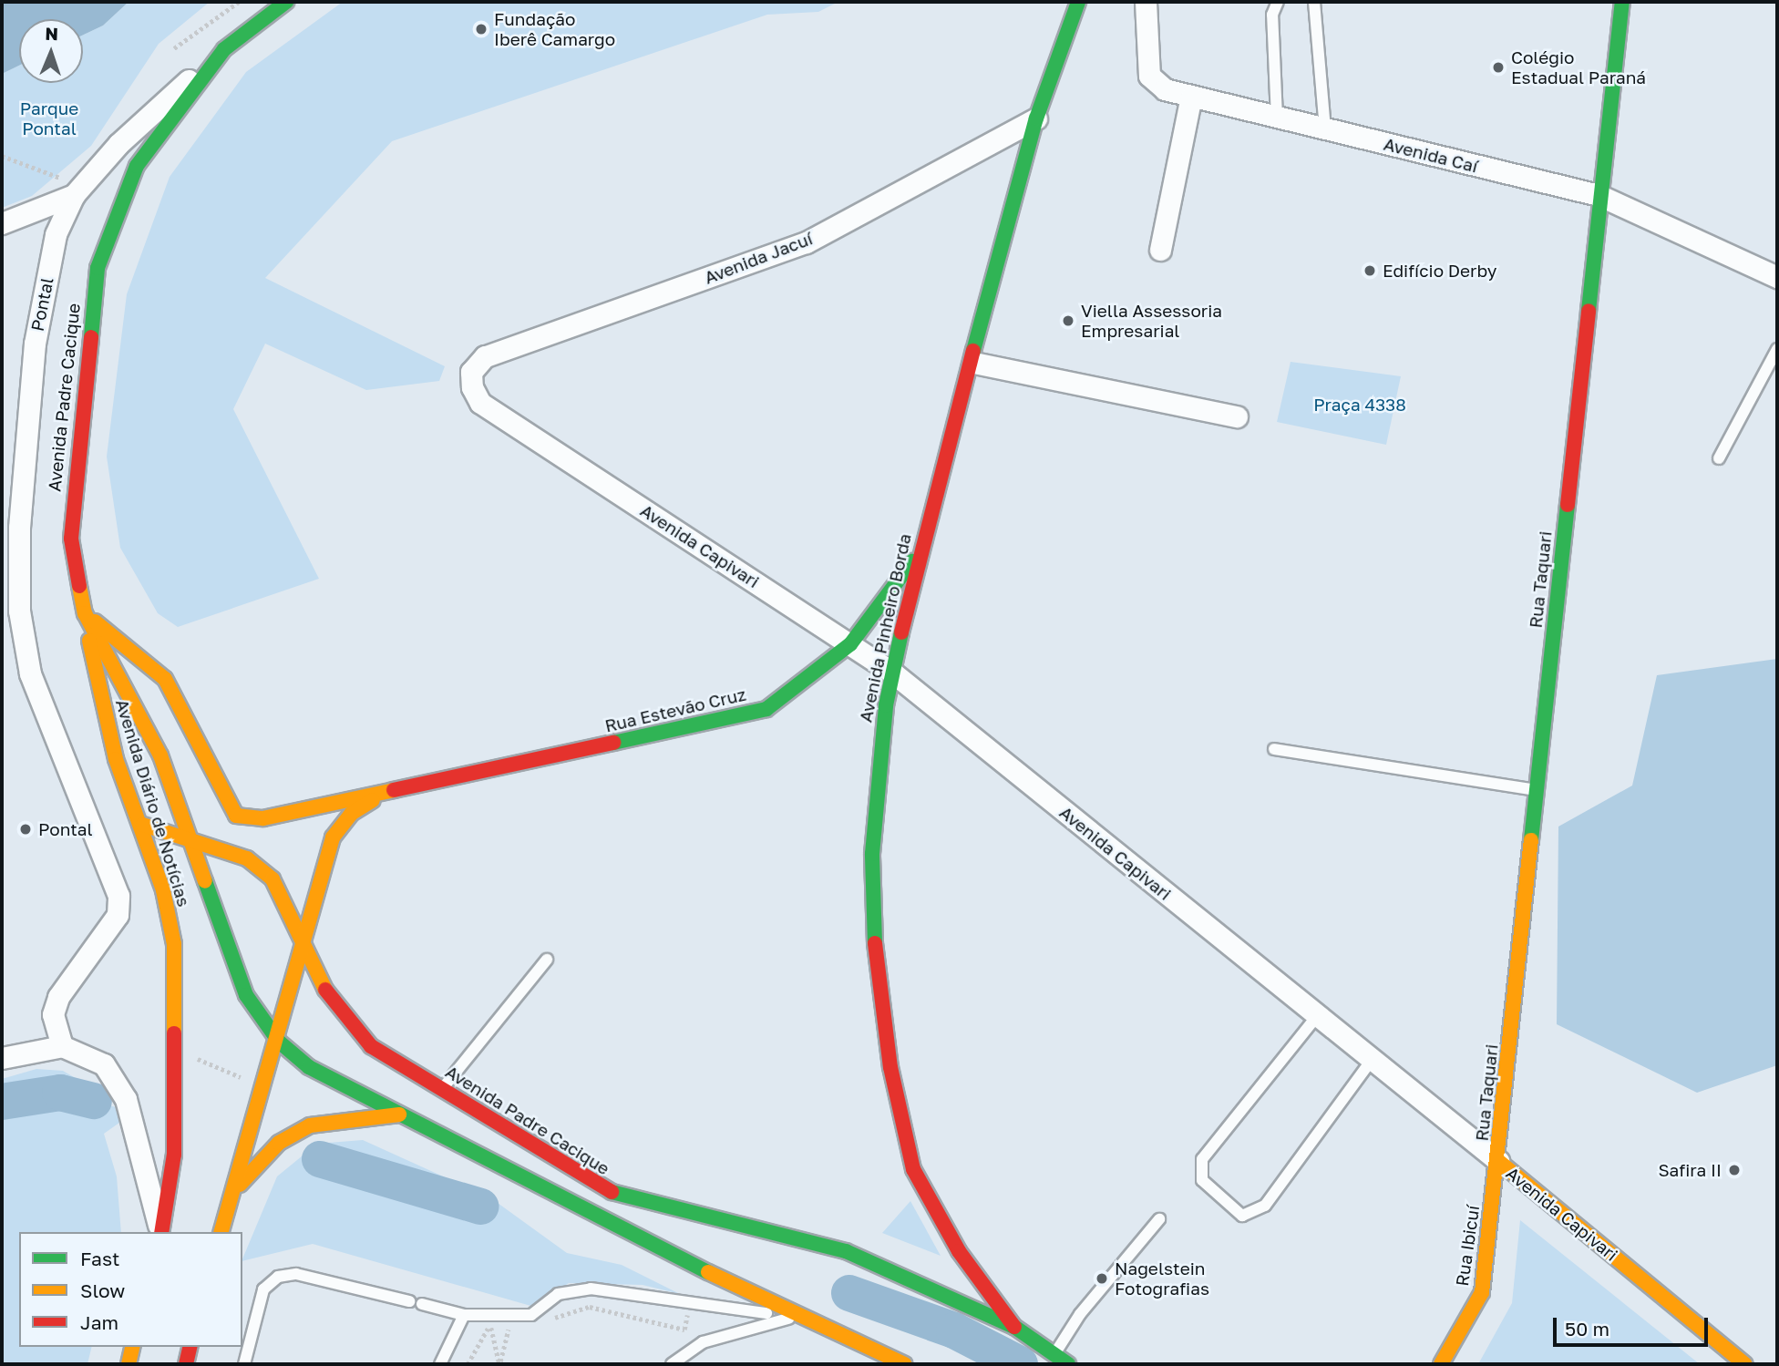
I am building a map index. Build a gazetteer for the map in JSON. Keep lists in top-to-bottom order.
{
  "streets": {
    "main road": [
      "Avenida Padre Cacique",
      "Avenida Capivari",
      "Rua Taquari",
      "Avenida Pinheiro Borda",
      "Rua Estevão Cruz",
      "Avenida Diário de Notícias",
      "Rua Ibicuí"
    ],
    "street": ["Avenida Caí", "Avenida Jacuí", "Pontal"]
  },
  "crossings": [
    ["Avenida Caí", "Rua Taquari"],
    ["Avenida Jacuí", "Avenida Capivari"],
    ["Avenida Jacuí", "Avenida Pinheiro Borda"],
    ["Pontal", "Avenida Padre Cacique"],
    ["Avenida Padre Cacique", "Avenida Pinheiro Borda"],
    ["Avenida Padre Cacique", "Rua Estevão Cruz"],
    ["Avenida Padre Cacique", "Avenida Diário de Notícias"],
    ["Avenida Capivari", "Rua Taquari"],
    ["Avenida Capivari", "Avenida Pinheiro Borda"],
    ["Avenida Capivari", "Rua Estevão Cruz"],
    ["Avenida Capivari", "Rua Ibicuí"],
    ["Rua Taquari", "Rua Ibicuí"],
    ["Avenida Pinheiro Borda", "Rua Estevão Cruz"],
    ["Rua Estevão Cruz", "Avenida Diário de Notícias"]
  ],
  "parks": ["Parque Pontal", "Praça 4338"],
  "places": [
    "Fundação Iberê Camargo",
    "Colégio Estadual Paraná",
    "Edifício Derby",
    "Viella Assessoria Empresarial",
    "Pontal",
    "Safira II",
    "Nagelstein Fotografias"
  ],
  "legend": ["Fast", "Slow", "Jam"],
  "scale_bar": "50 m",
  "north": "top"
}
